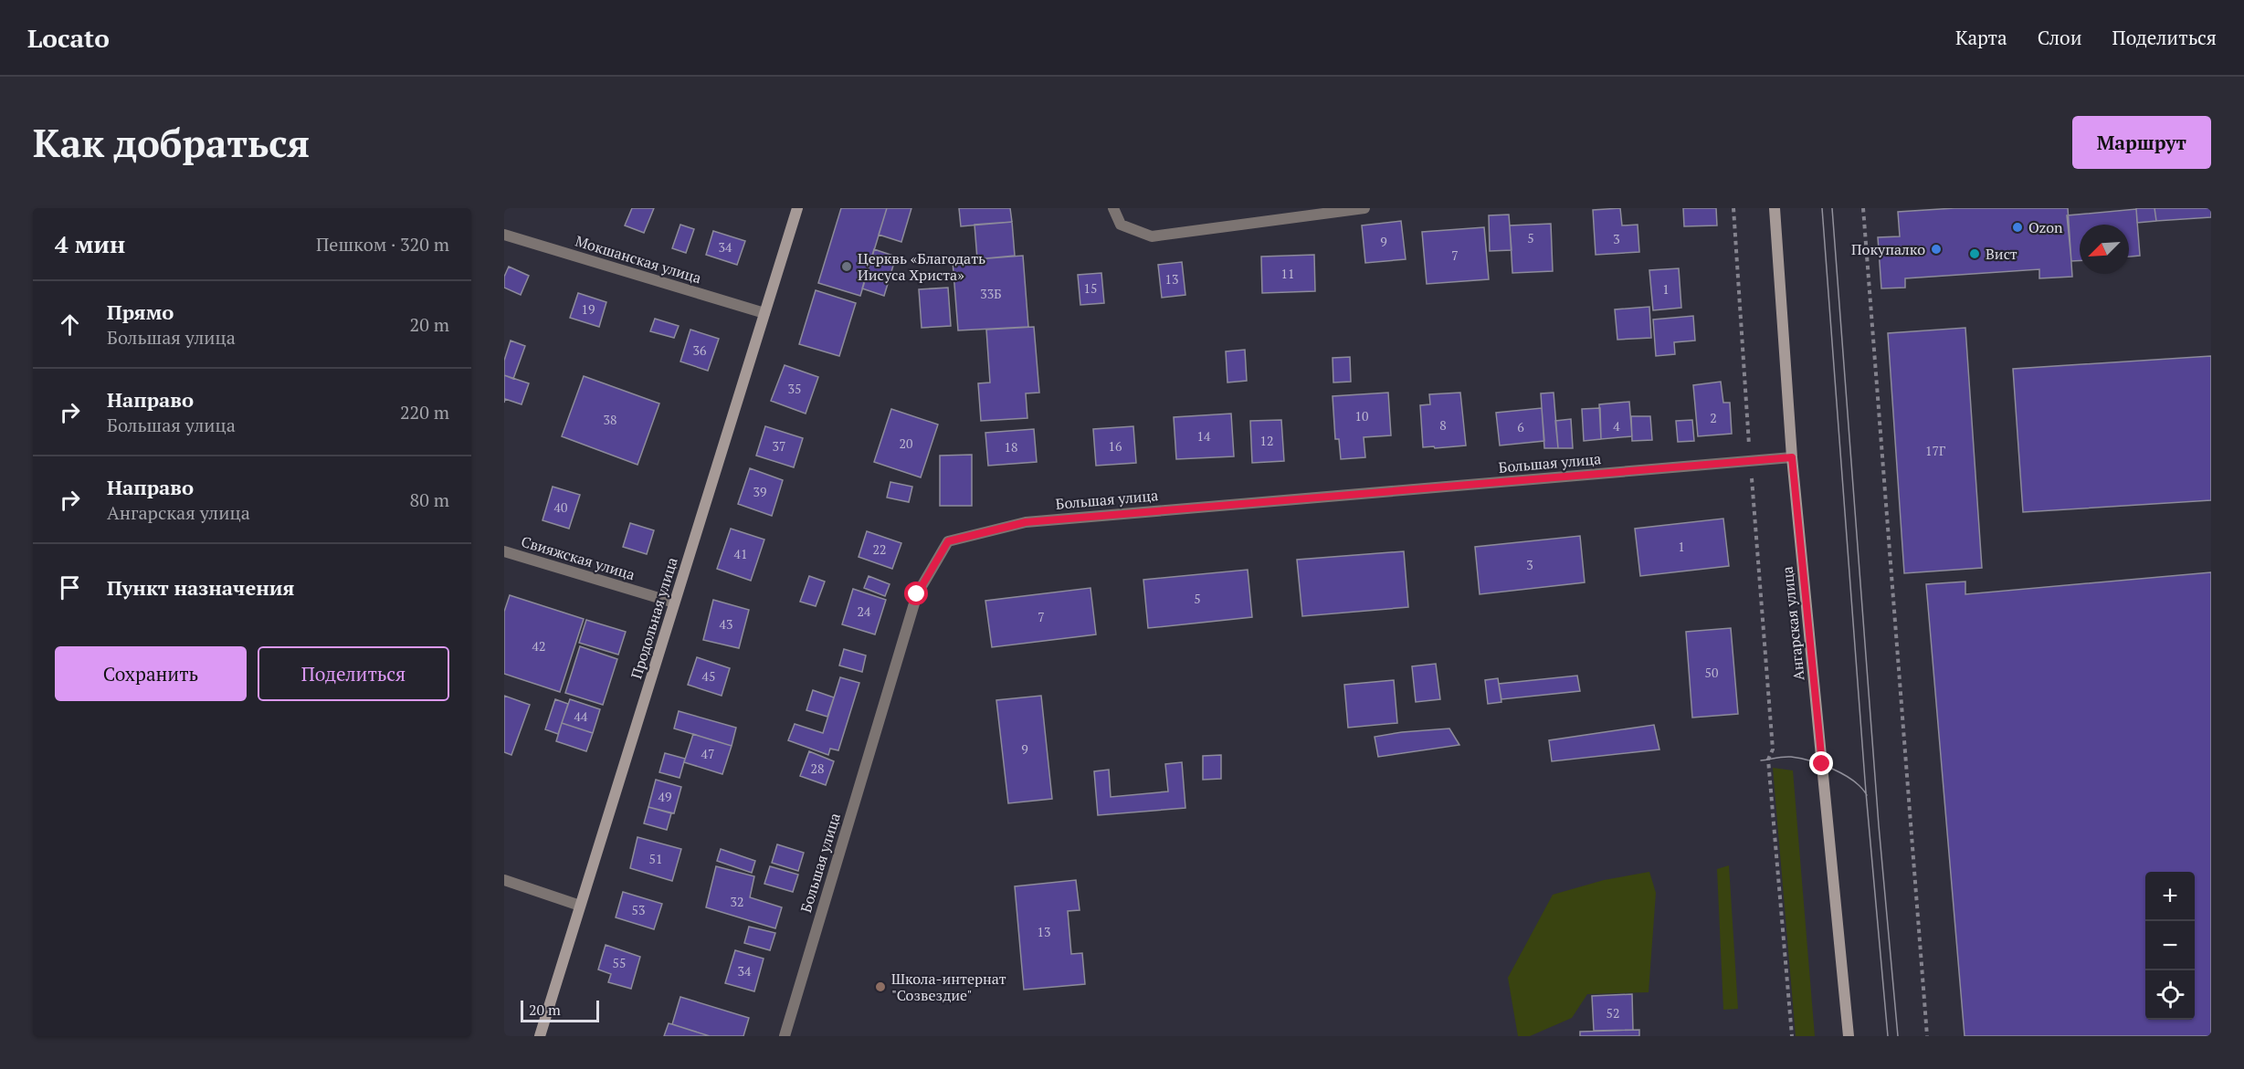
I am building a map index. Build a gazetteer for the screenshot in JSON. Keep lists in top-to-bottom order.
{
  "streets": {
    "main road": ["Продольная улица", "Ангарская улица"],
    "street": ["Мокшанская улица", "Большая улица", "Свияжская улица"]
  },
  "crossings": [
    ["Мокшанская улица", "Продольная улица"],
    ["Большая улица", "Ангарская улица"],
    ["Свияжская улица", "Продольная улица"]
  ],
  "places": [
    "Ozon",
    "Покупалко",
    "Вист",
    "Церквь «Благодать Иисуса Христа»",
    "Школа-интернат \"Созвездие\""
  ],
  "house_numbers": [
    "5",
    "3",
    "9",
    "34",
    "7",
    "11",
    "13",
    "15",
    "1",
    "33Б",
    "19",
    "36",
    "35",
    "10",
    "2",
    "38",
    "8",
    "4",
    "6",
    "14",
    "12",
    "20",
    "37",
    "16",
    "18",
    "17Г",
    "39",
    "40",
    "1",
    "22",
    "41",
    "3",
    "5",
    "24",
    "7",
    "43",
    "42",
    "50",
    "45",
    "44",
    "9",
    "47",
    "28",
    "49",
    "51",
    "32",
    "53",
    "13",
    "55",
    "34",
    "52"
  ],
  "scale_bar": "20 m",
  "north": "bottom left",
  "page": {
    "header": "Locato",
    "nav": ["Карта", "Слои", "Поделиться"],
    "buttons": [
      "Маршрут",
      ["Сохранить", "Поделиться"]
    ],
    "title": "Как добраться",
    "heading": ["4 мин", "Пешком · 320 m"],
    "list": [
      ["Прямо", "Большая улица", "20 m"],
      ["Направо", "Большая улица", "220 m"],
      ["Направо", "Ангарская улица", "80 m"],
      "Пункт назначения"
    ],
    "map_buttons": ["+", "−"],
    "scale": "20 m"
  }
}
